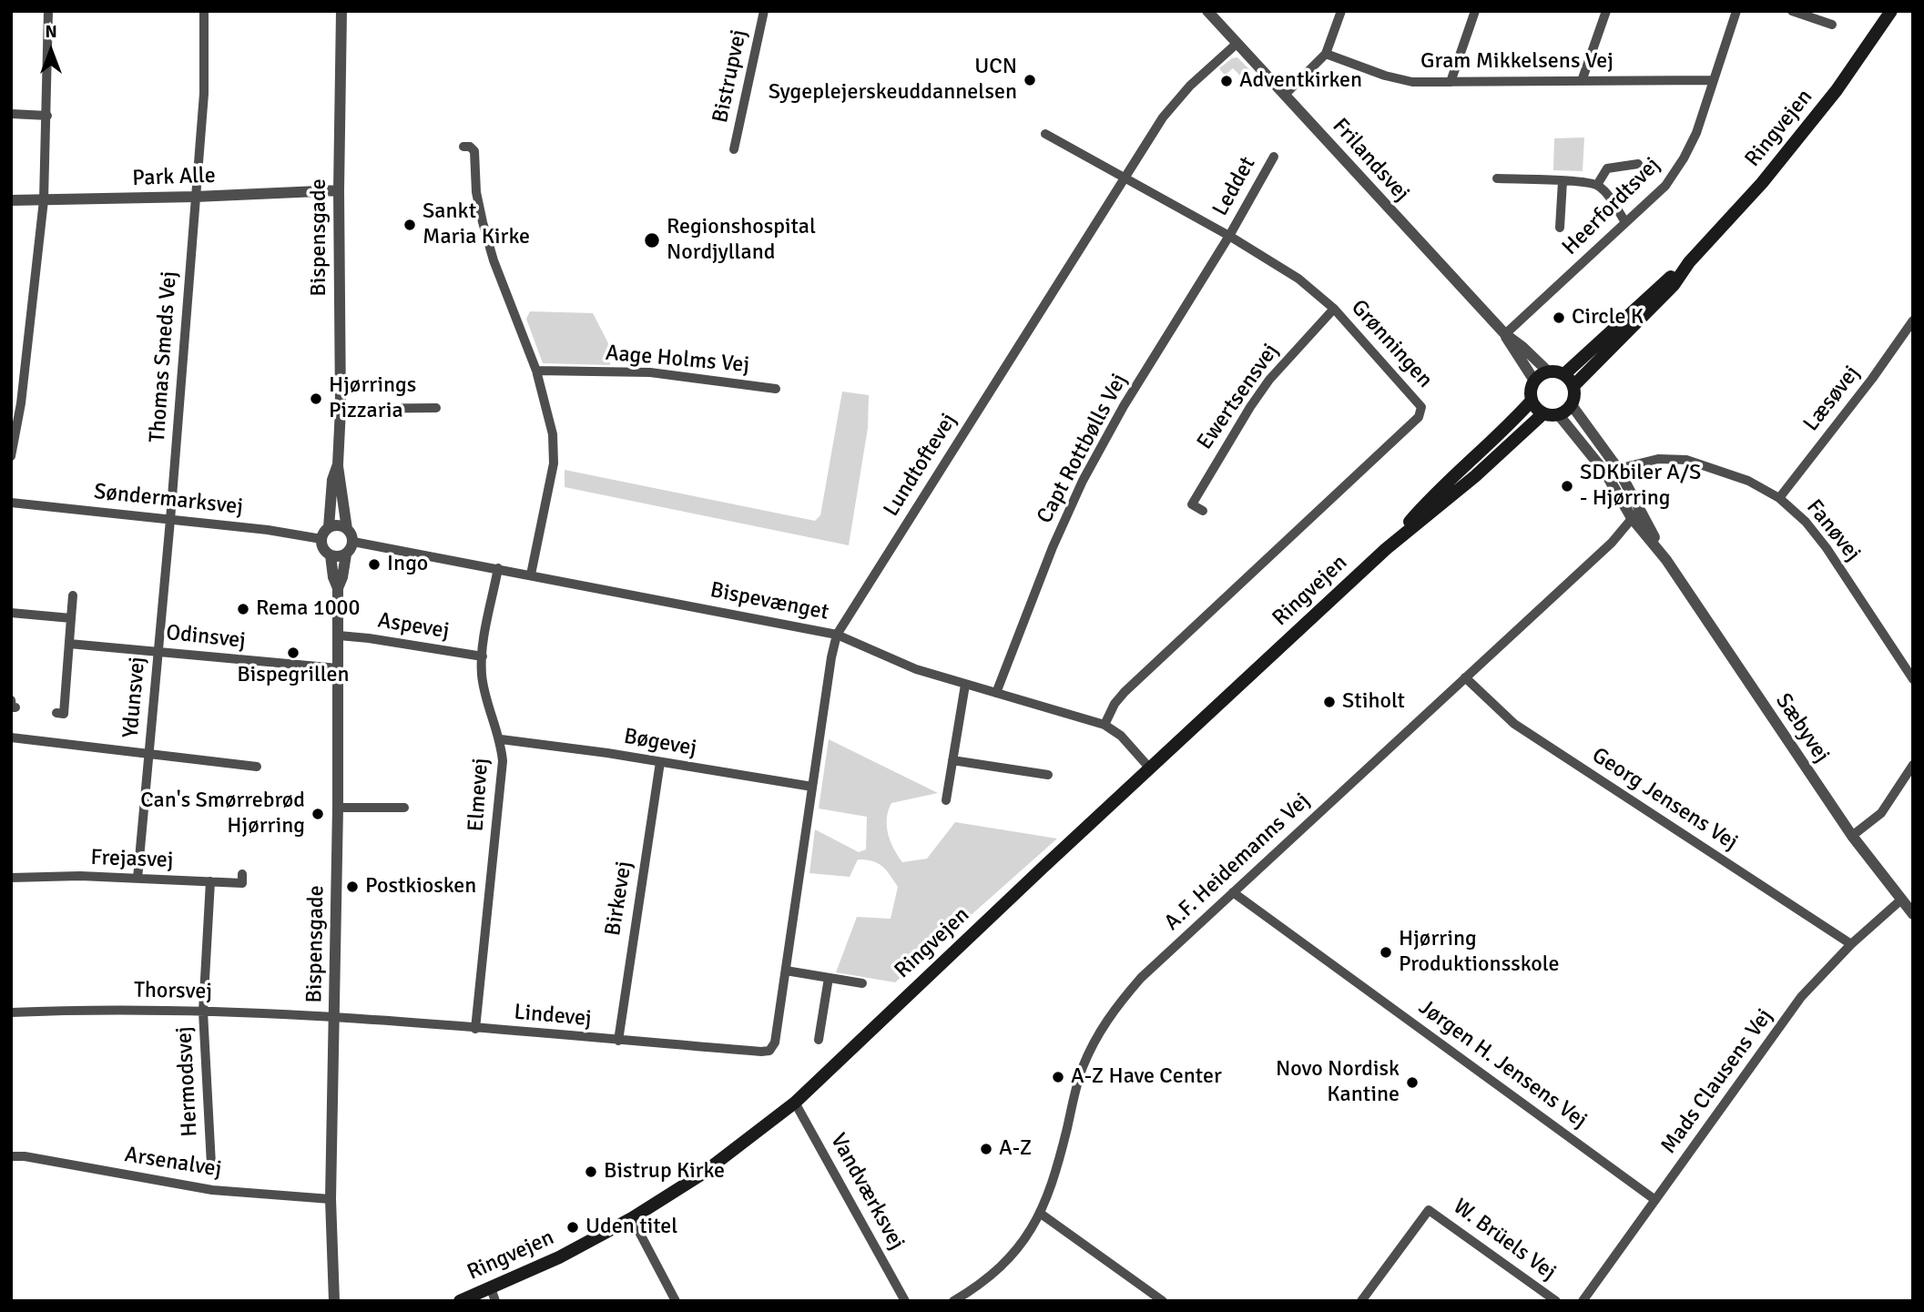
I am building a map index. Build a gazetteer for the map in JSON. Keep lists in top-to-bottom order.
{
  "streets": {
    "main road": ["Ringvejen"],
    "street": [
      "Gram Mikkelsens Vej",
      "Bistrupvej",
      "Frilandsvej",
      "Park Alle",
      "Leddet",
      "Heerfordtsvej",
      "Bispensgade",
      "Grønningen",
      "Thomas Smeds Vej",
      "Aage Holms Vej",
      "Ewertsensvej",
      "Læsøvej",
      "Capt Rottbølls Vej",
      "Lundtoftevej",
      "Søndermarksvej",
      "Fanøvej",
      "Bispevænget",
      "Aspevej",
      "Odinsvej",
      "Ydunsvej",
      "Sæbyvej",
      "Bøgevej",
      "Elmevej",
      "Georg Jensens Vej",
      "Frejasvej",
      "A.F. Heidemanns Vej",
      "Birkevej",
      "Thorsvej",
      "Lindevej",
      "Jørgen H. Jensens Vej",
      "Hermodsvej",
      "Mads Clausens Vej",
      "Arsenalvej",
      "Vandværksvej",
      "W. Brüels Vej"
    ]
  },
  "crossings": [
    ["Gram Mikkelsens Vej", "Heerfordtsvej"],
    ["Ringvejen", "Frilandsvej"],
    ["Ringvejen", "Bispevænget"],
    ["Ringvejen", "Sæbyvej"],
    ["Ringvejen", "Vandværksvej"],
    ["Frilandsvej", "Heerfordtsvej"],
    ["Frilandsvej", "Lundtoftevej"],
    ["Frilandsvej", "Sæbyvej"],
    ["Park Alle", "Bispensgade"],
    ["Park Alle", "Thomas Smeds Vej"],
    ["Leddet", "Grønningen"],
    ["Leddet", "Capt Rottbølls Vej"],
    ["Bispensgade", "Søndermarksvej"],
    ["Bispensgade", "Bispevænget"],
    ["Bispensgade", "Aspevej"],
    ["Bispensgade", "Odinsvej"],
    ["Bispensgade", "Thorsvej"],
    ["Bispensgade", "Lindevej"],
    ["Bispensgade", "Arsenalvej"],
    ["Grønningen", "Ewertsensvej"],
    ["Grønningen", "Capt Rottbølls Vej"],
    ["Grønningen", "Lundtoftevej"],
    ["Grønningen", "Bispevænget"],
    ["Thomas Smeds Vej", "Søndermarksvej"],
    ["Thomas Smeds Vej", "Ydunsvej"],
    ["Læsøvej", "Fanøvej"],
    ["Capt Rottbølls Vej", "Bispevænget"],
    ["Lundtoftevej", "Bispevænget"],
    ["Lundtoftevej", "Bøgevej"],
    ["Lundtoftevej", "Lindevej"],
    ["Søndermarksvej", "Bispevænget"],
    ["Søndermarksvej", "Ydunsvej"],
    ["Fanøvej", "Sæbyvej"],
    ["Bispevænget", "Elmevej"],
    ["Aspevej", "Elmevej"],
    ["Odinsvej", "Ydunsvej"],
    ["Ydunsvej", "Frejasvej"],
    ["Sæbyvej", "A.F. Heidemanns Vej"],
    ["Sæbyvej", "Mads Clausens Vej"],
    ["Bøgevej", "Elmevej"],
    ["Bøgevej", "Birkevej"],
    ["Elmevej", "Lindevej"],
    ["Georg Jensens Vej", "A.F. Heidemanns Vej"],
    ["Georg Jensens Vej", "Mads Clausens Vej"],
    ["Frejasvej", "Hermodsvej"],
    ["A.F. Heidemanns Vej", "Jørgen H. Jensens Vej"],
    ["Birkevej", "Lindevej"],
    ["Thorsvej", "Lindevej"],
    ["Thorsvej", "Hermodsvej"],
    ["Jørgen H. Jensens Vej", "Mads Clausens Vej"]
  ],
  "places": [
    "UCN Sygeplejerskeuddannelsen",
    "Adventkirken",
    "Sankt Maria Kirke",
    "Regionshospital Nordjylland",
    "Circle K",
    "Hjørrings Pizzaria",
    "SDKbiler A/S - Hjørring",
    "Ingo",
    "Rema 1000",
    "Bispegrillen",
    "Stiholt",
    "Can's Smørrebrød Hjørring",
    "Postkiosken",
    "Hjørring Produktionsskole",
    "A-Z Have Center",
    "Novo Nordisk Kantine",
    "A-Z",
    "Bistrup Kirke",
    "Uden titel"
  ],
  "north": "top"
}
